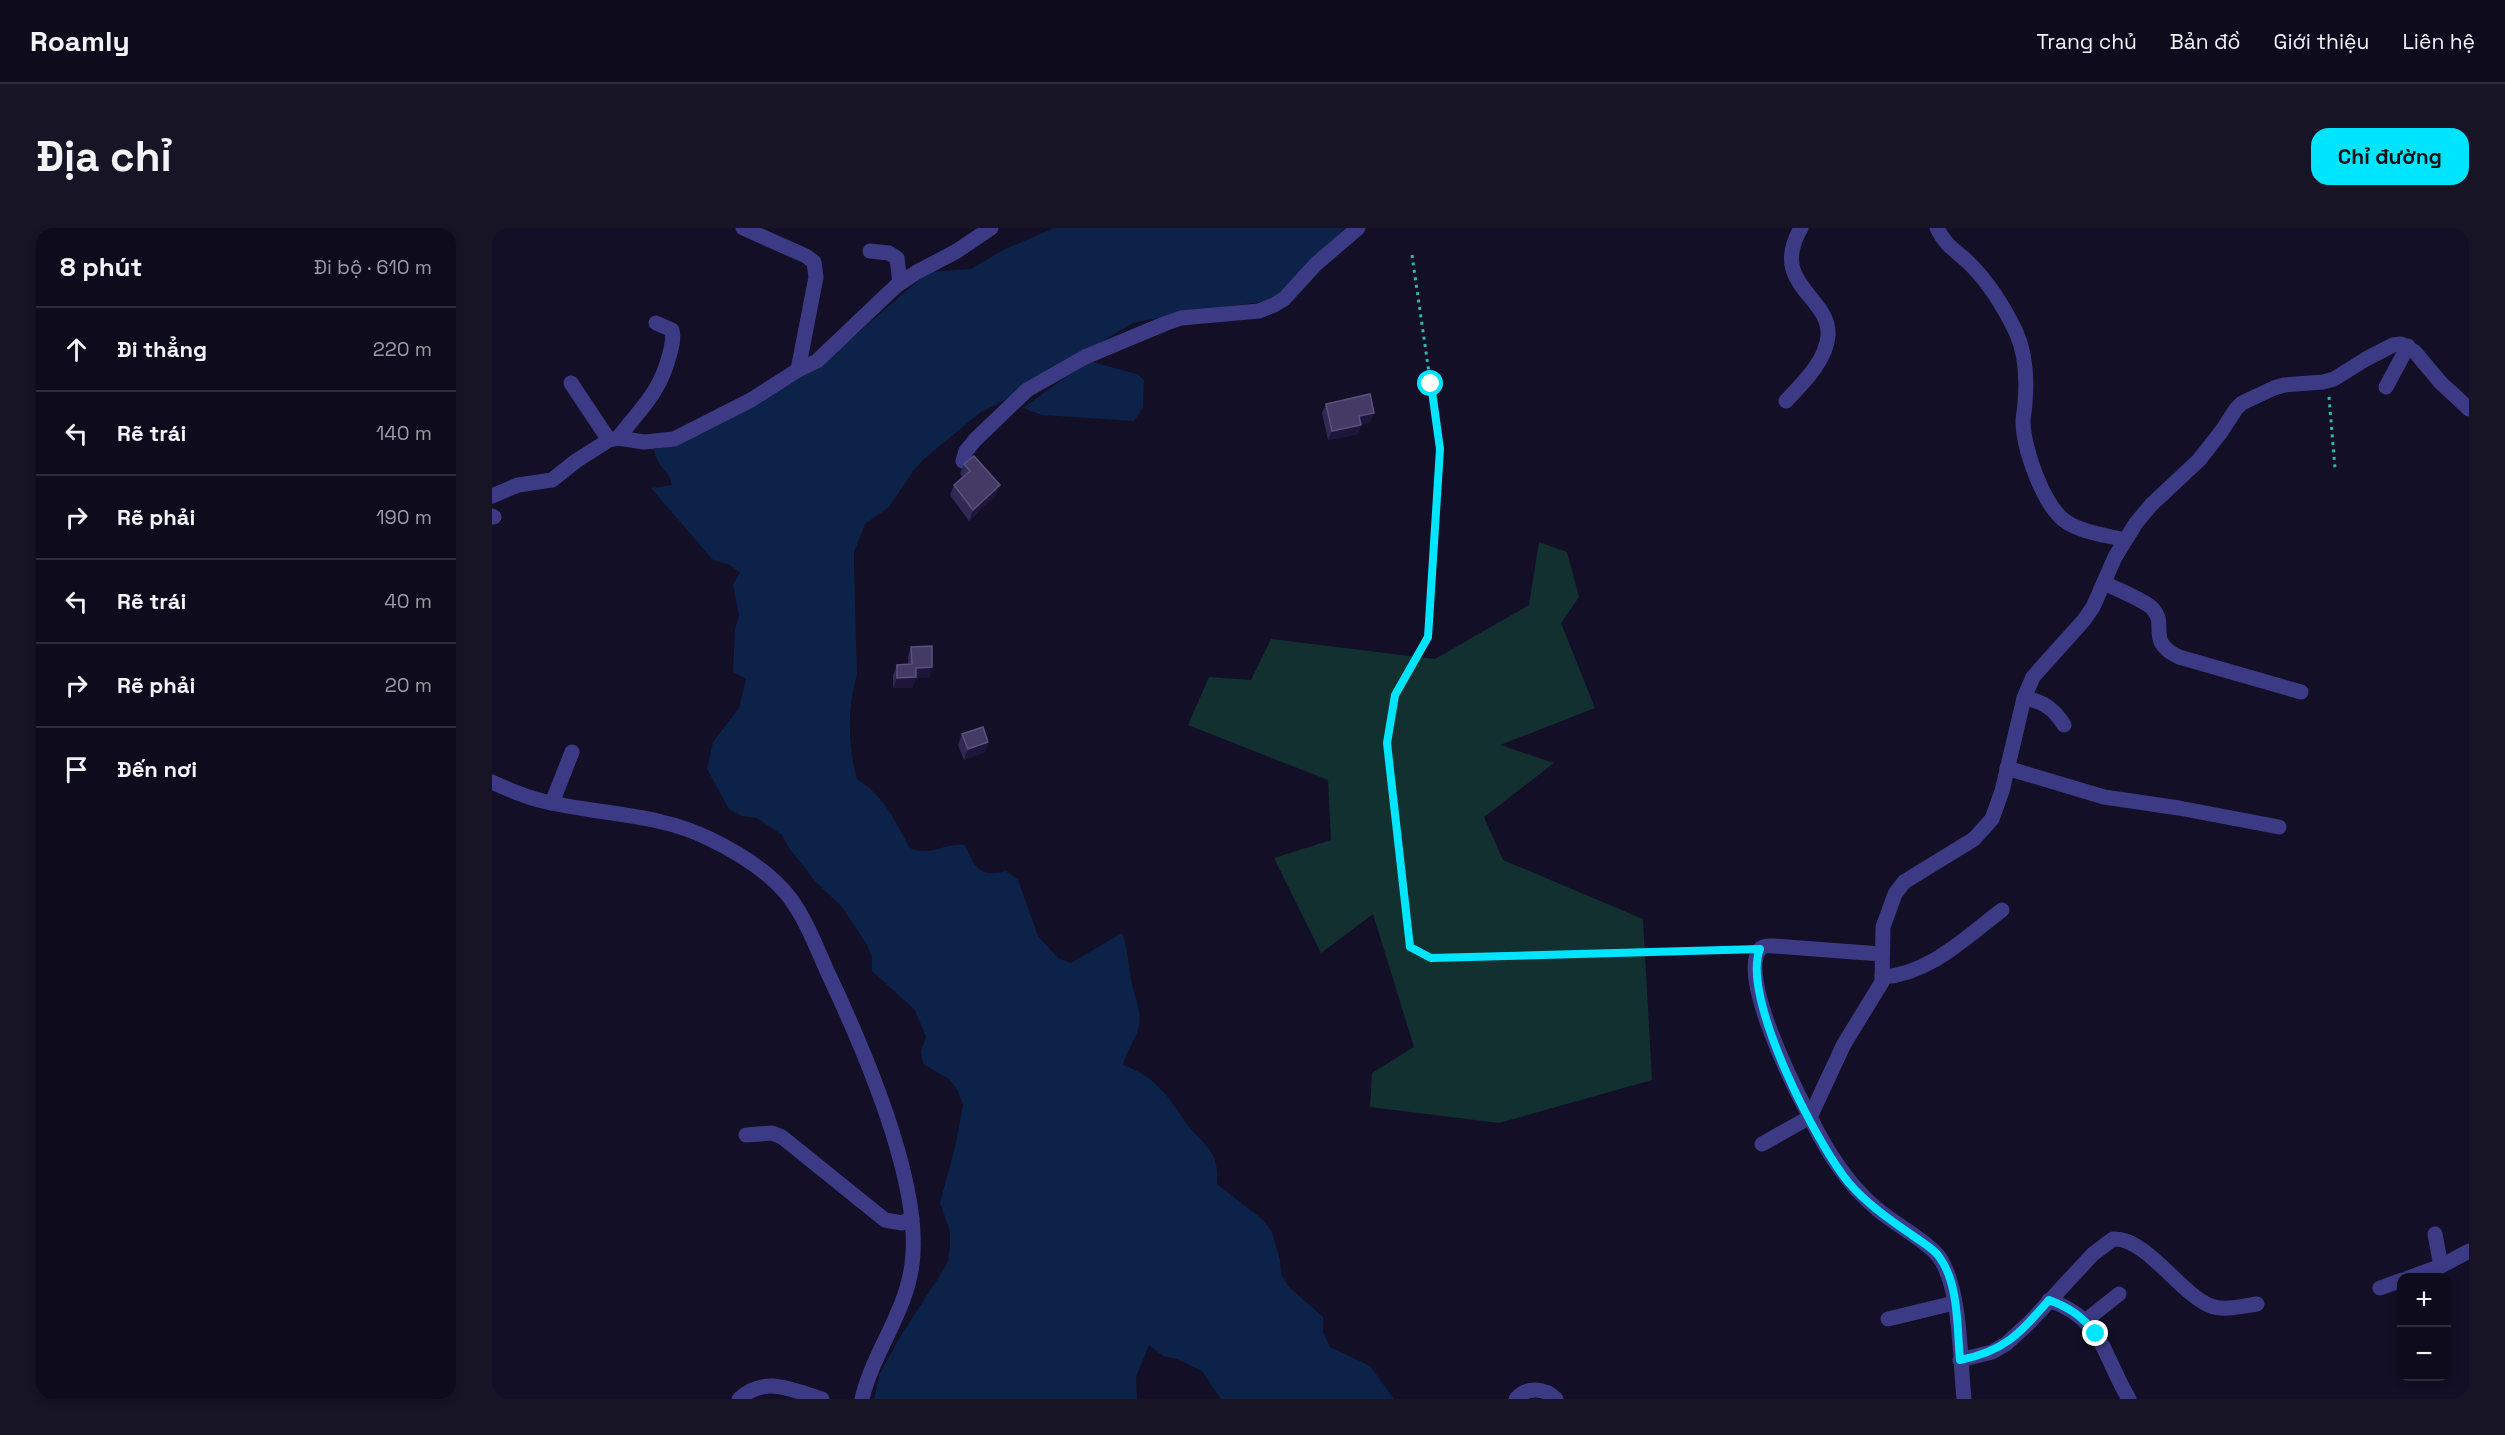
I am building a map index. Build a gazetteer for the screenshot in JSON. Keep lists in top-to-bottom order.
{
  "page": {
    "header": "Roamly",
    "nav": [
      "Trang chủ",
      "Bản đồ",
      "Giới thiệu",
      "Liên hệ"
    ],
    "buttons": "Chỉ đường",
    "title": "Địa chỉ",
    "heading": ["8 phút", "Đi bộ · 610 m"],
    "list": [
      ["Đi thẳng", "220 m"],
      ["Rẽ trái", "140 m"],
      ["Rẽ phải", "190 m"],
      ["Rẽ trái", "40 m"],
      ["Rẽ phải", "20 m"],
      "Đến nơi"
    ],
    "map_buttons": ["+", "−"]
  }
}
